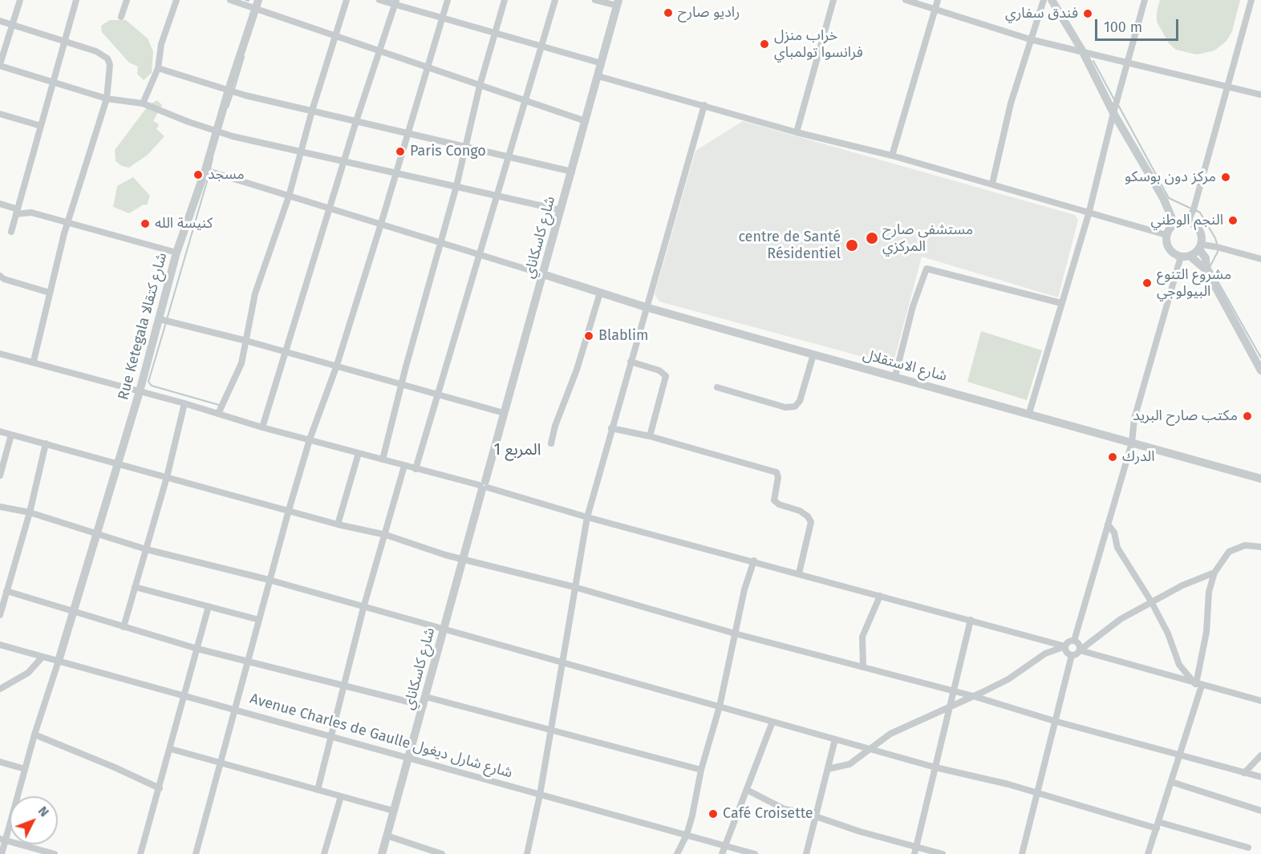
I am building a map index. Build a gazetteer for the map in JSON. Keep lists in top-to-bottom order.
{
  "streets": {
    "street": [
      "شارع كاسكاناي",
      "Rue Ketegala شارع كتقالا",
      "شارع الاستقلال",
      "Avenue Charles de Gaulle شارع شارل ديغول"
    ]
  },
  "crossings": [
    ["شارع كاسكاناي", "شارع الاستقلال"],
    ["شارع كاسكاناي", "Avenue Charles de Gaulle شارع شارل ديغول"],
    ["Rue Ketegala شارع كتقالا", "Avenue Charles de Gaulle شارع شارل ديغول"]
  ],
  "districts": ["المربع 1"],
  "places": [
    "راديو صارح",
    "فندق سفاري",
    "خراب منزل فرانسوا تولمباي",
    "Paris Congo",
    "مسجد",
    "مركز دون بوسكو",
    "النجم الوطني",
    "كنيسة الله",
    "مستشفى صارح المركزي",
    "centre de Santé Résidentiel",
    "مشروع التنوع البيولوجي",
    "Blablim",
    "مكتب صارح البريد",
    "الدرك",
    "Café Croisette"
  ],
  "scale_bar": "100 m",
  "north": "top right"
}
